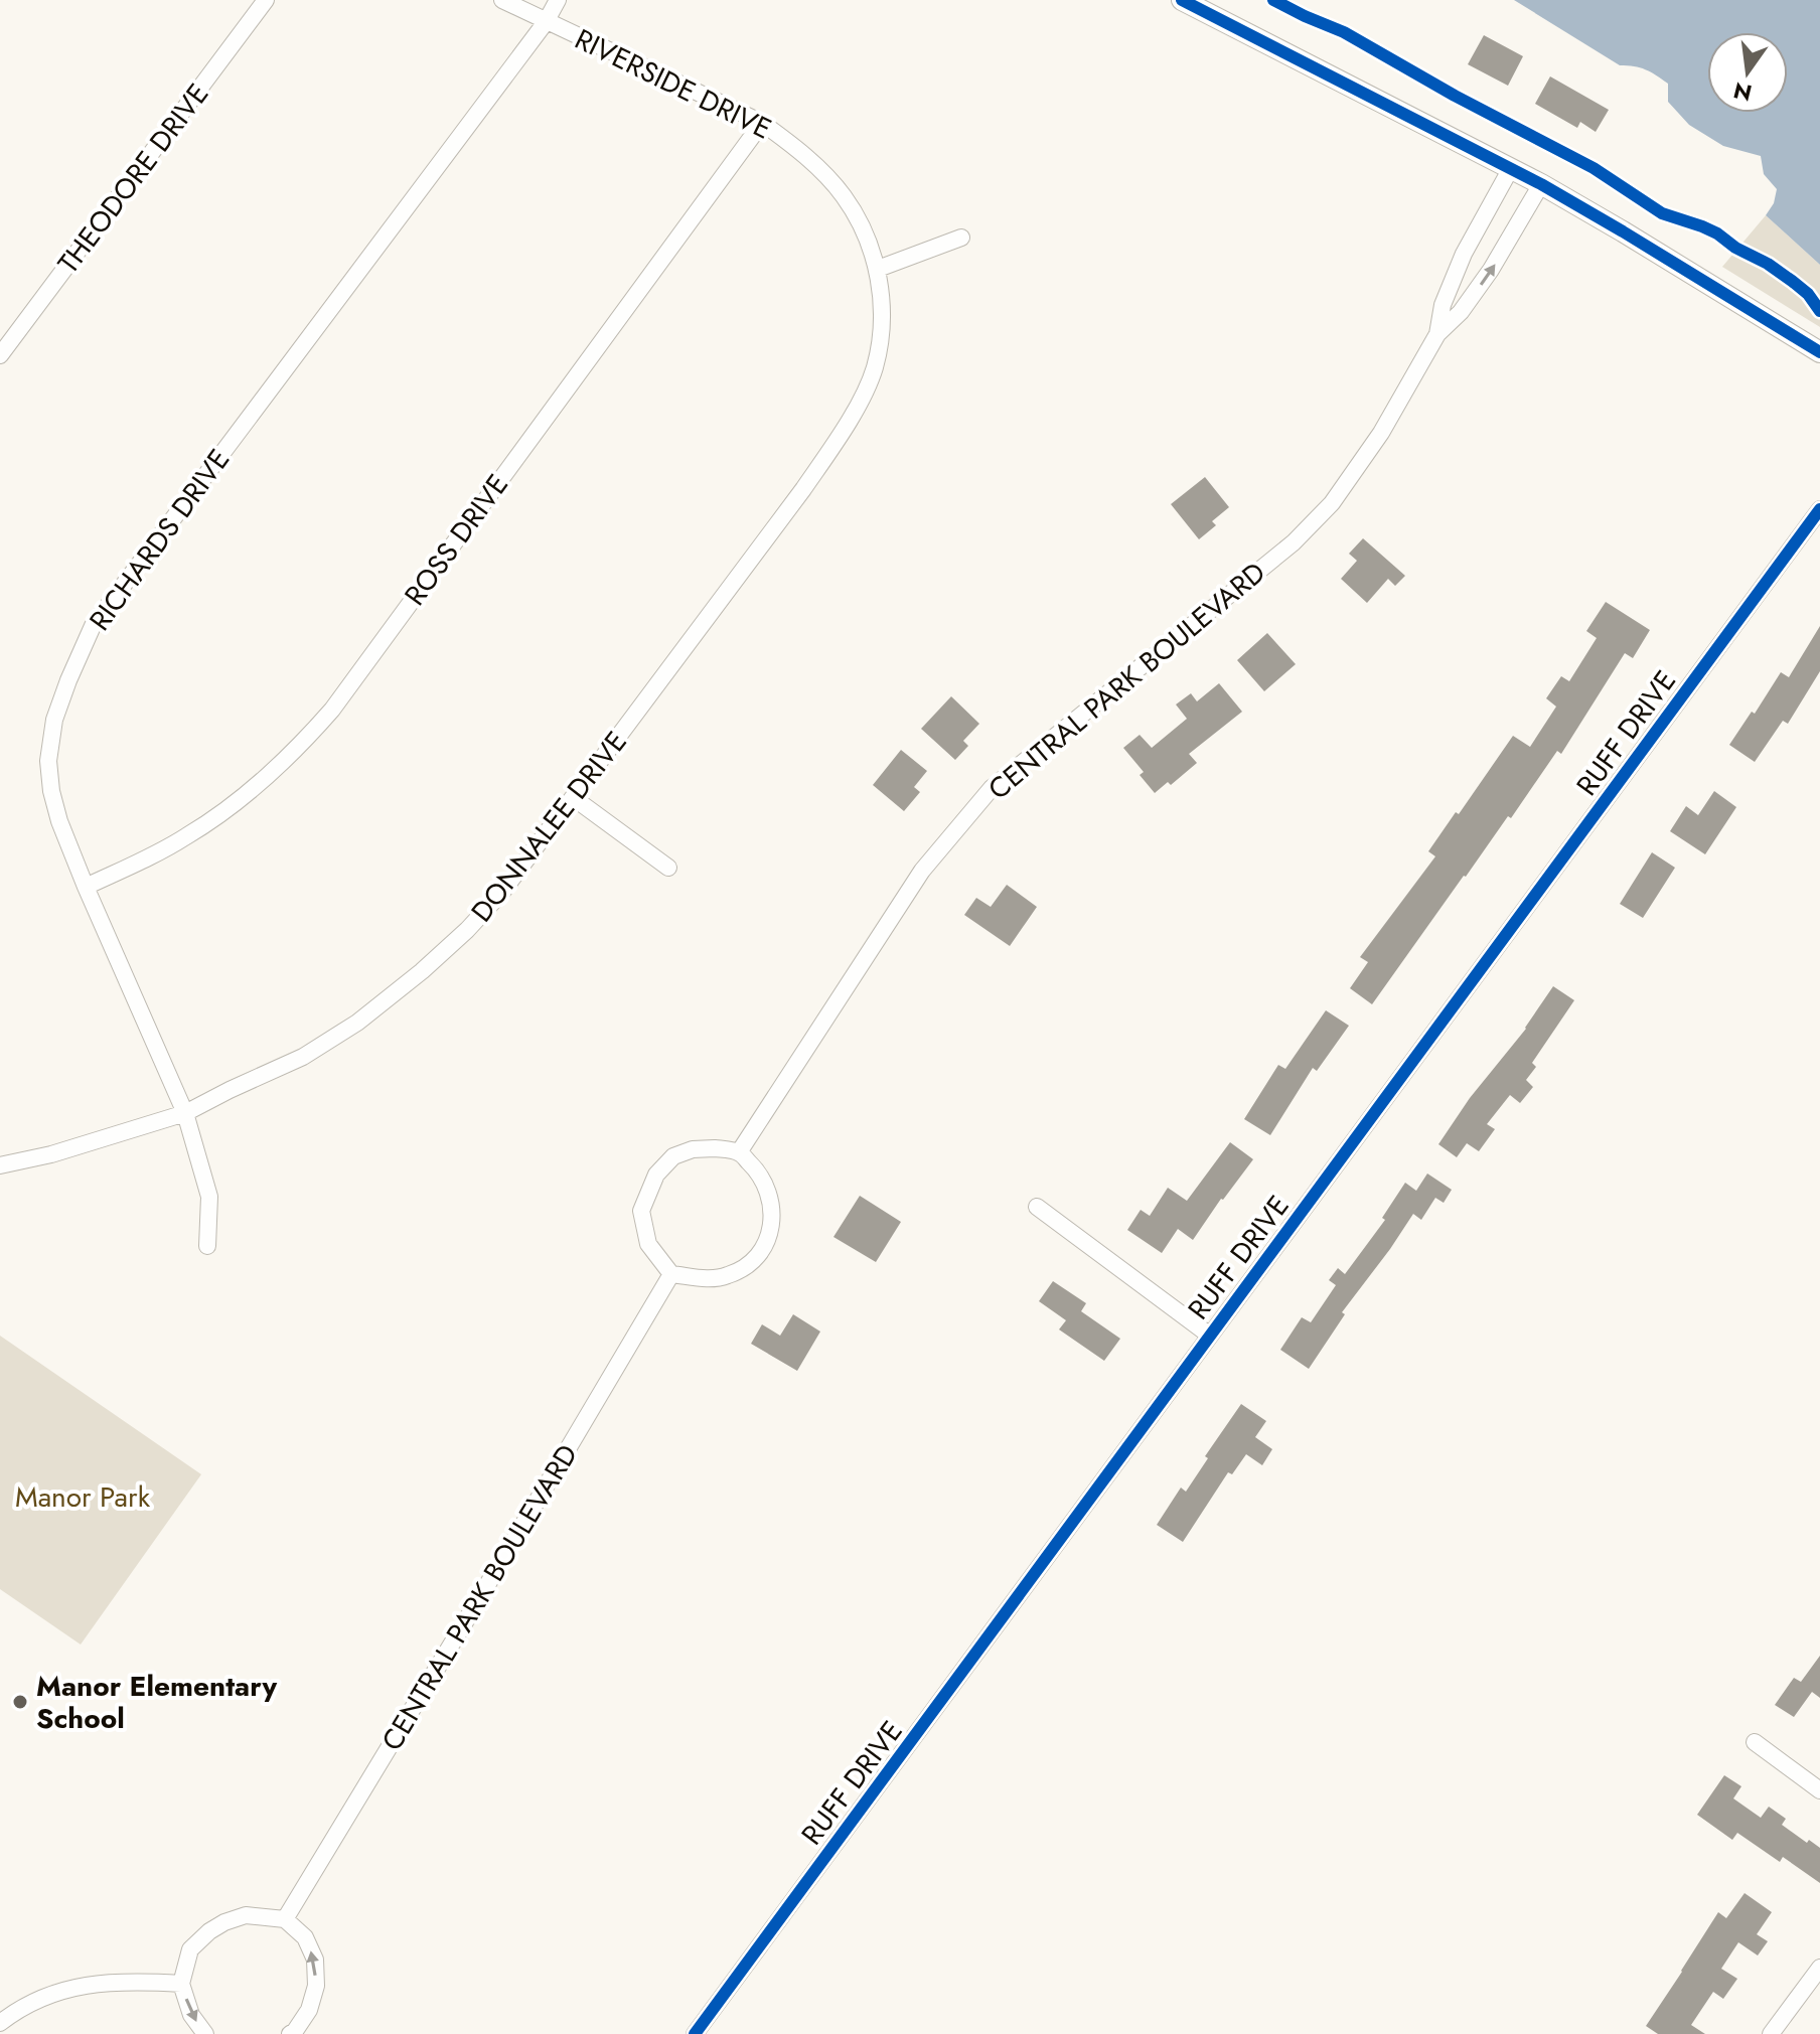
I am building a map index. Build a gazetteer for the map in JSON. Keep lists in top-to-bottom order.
{
  "streets": {
    "street": [
      "RIVERSIDE DRIVE",
      "THEODORE DRIVE",
      "RICHARDS DRIVE",
      "ROSS DRIVE",
      "CENTRAL PARK BOULEVARD",
      "RUFF DRIVE",
      "DONNALEE DRIVE"
    ]
  },
  "crossings": [
    ["RIVERSIDE DRIVE", "RICHARDS DRIVE"],
    ["RIVERSIDE DRIVE", "ROSS DRIVE"],
    ["RIVERSIDE DRIVE", "DONNALEE DRIVE"],
    ["RICHARDS DRIVE", "ROSS DRIVE"],
    ["RICHARDS DRIVE", "DONNALEE DRIVE"]
  ],
  "parks": ["Manor Park"],
  "places": ["Manor Elementary School"],
  "north": "bottom"
}
